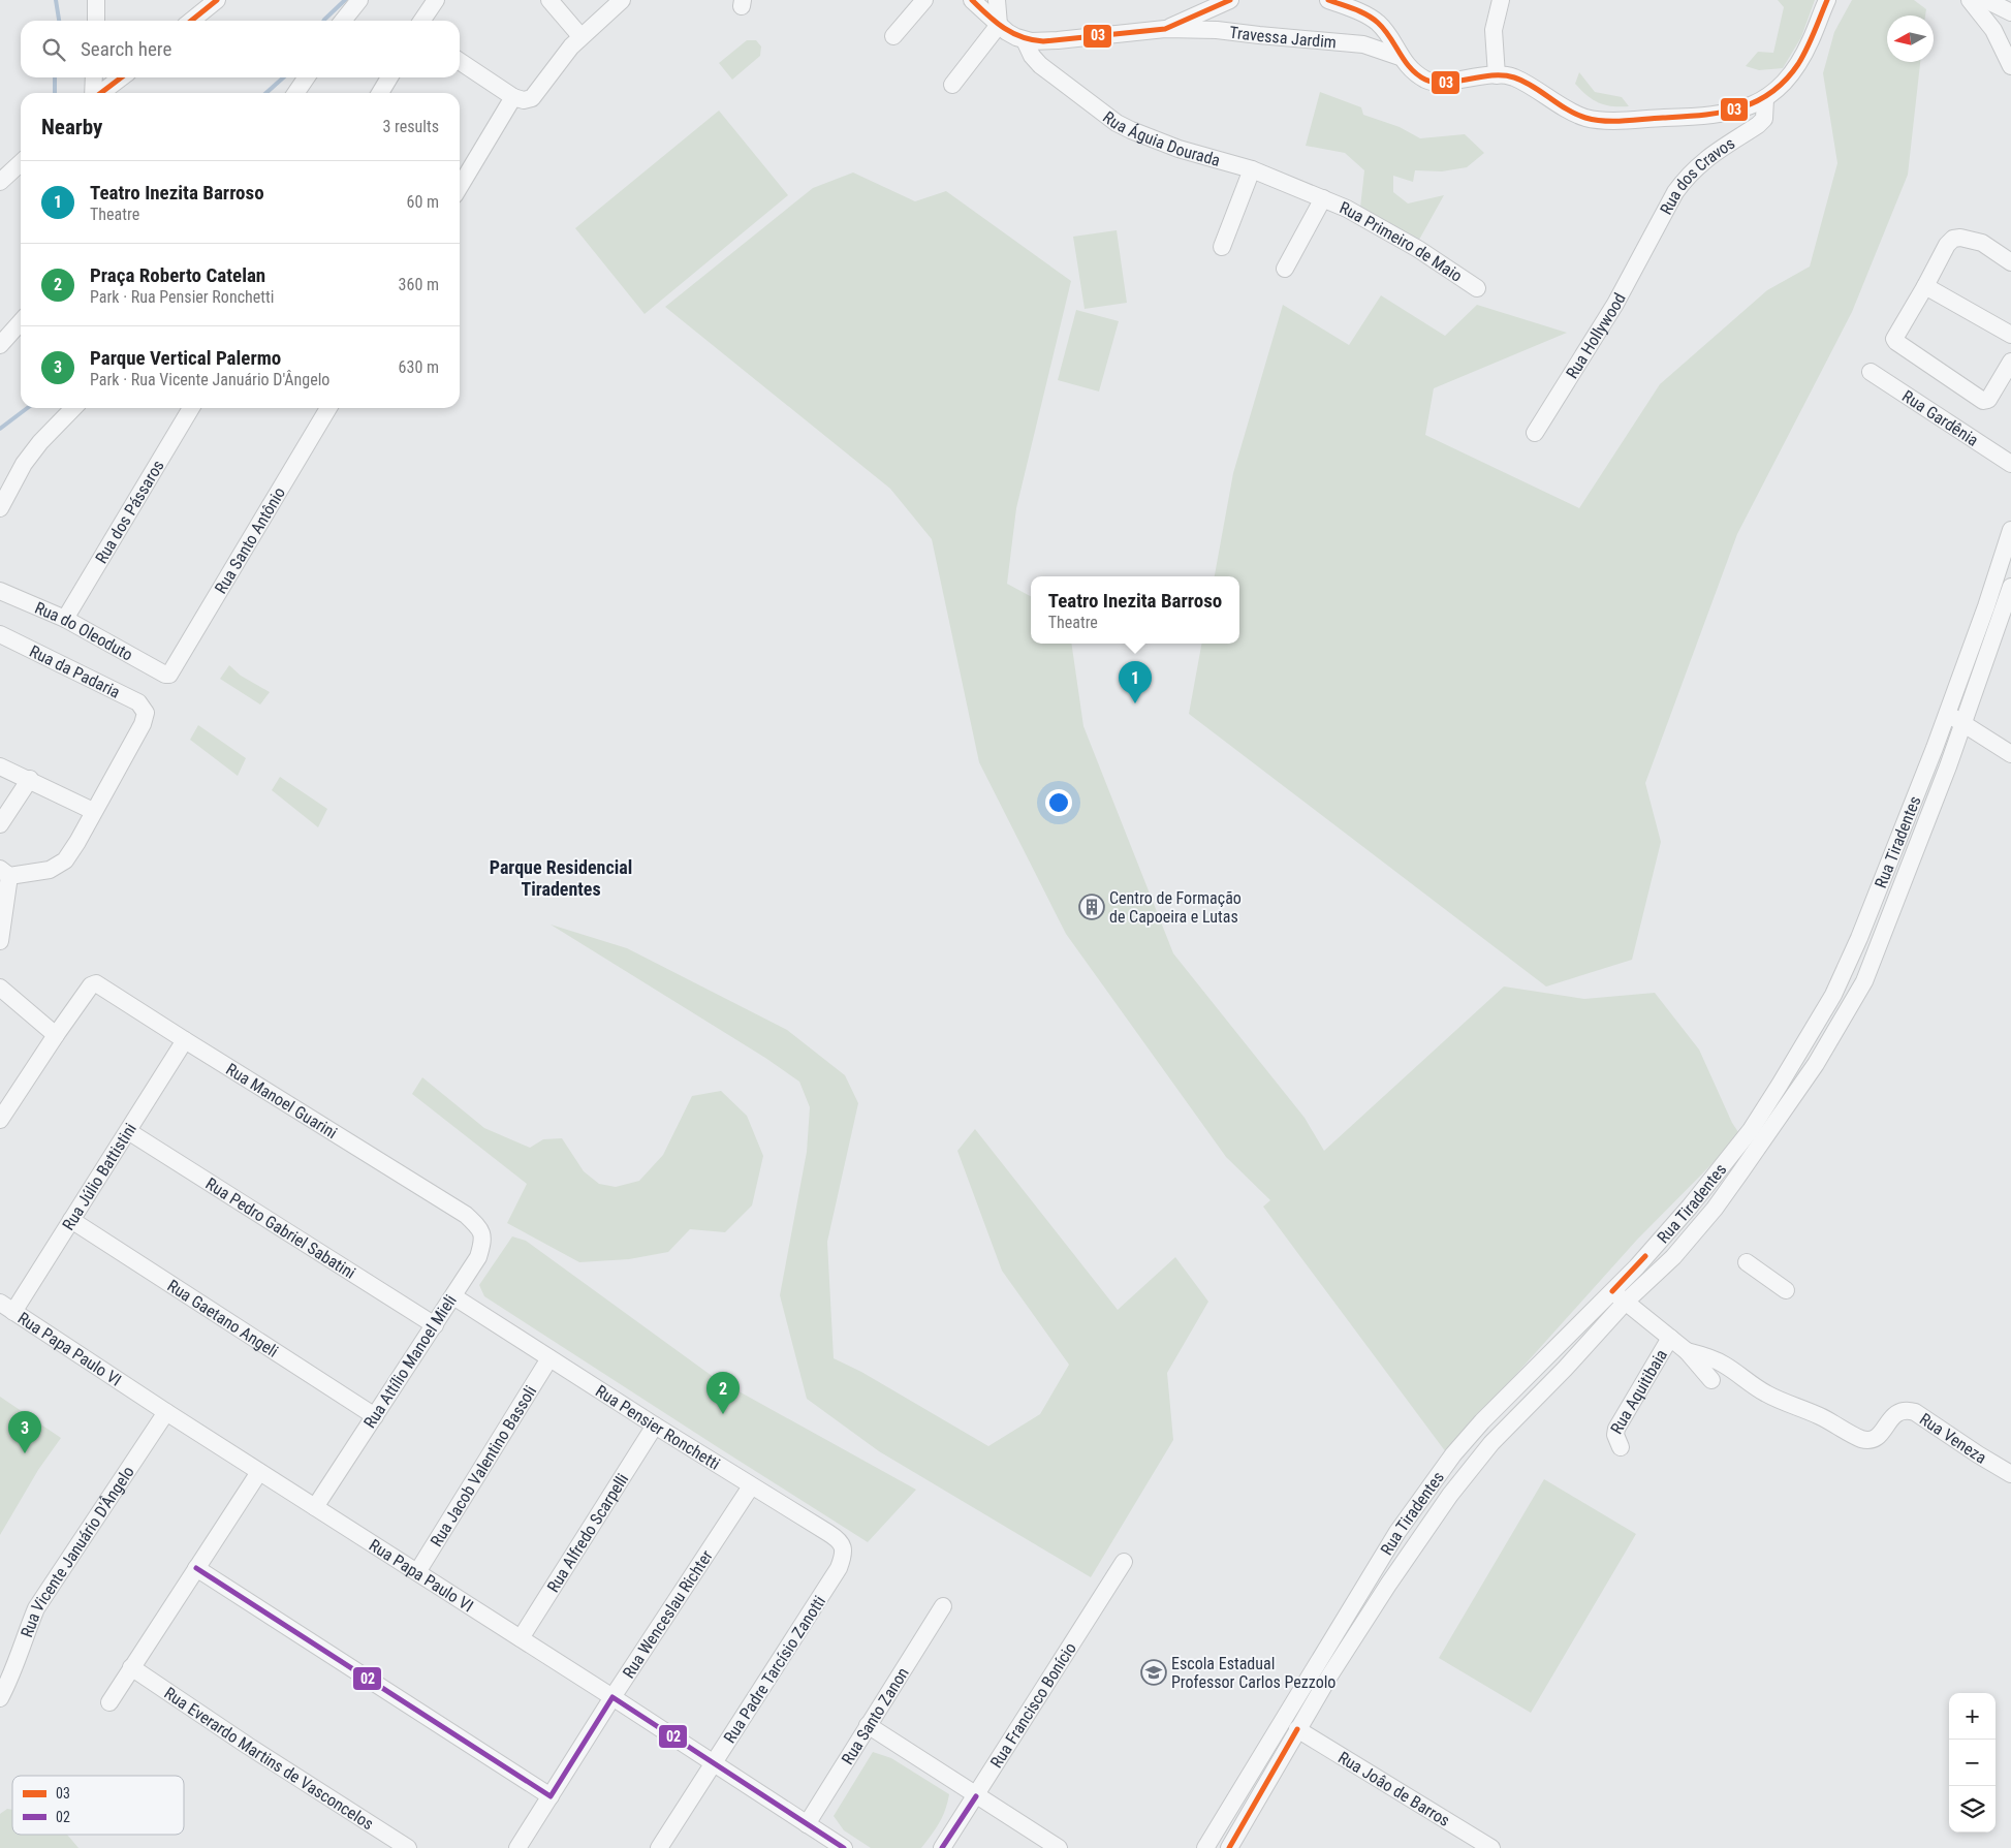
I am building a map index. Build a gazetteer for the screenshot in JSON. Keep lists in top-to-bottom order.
{
  "streets": {
    "street": [
      "Travessa Jardim",
      "Rua Águia Dourada",
      "Rua dos Cravos",
      "Rua Primeiro de Maio",
      "Rua Hollywood",
      "Rua Gardênia",
      "Rua dos Pássaros",
      "Rua Santo Antônio",
      "Rua do Oleoduto",
      "Rua da Padaria",
      "Rua Tiradentes",
      "Rua Manoel Guarini",
      "Rua Júlio Battistini",
      "Rua Pedro Gabriel Sabatini",
      "Rua Gaetano Angeli",
      "Rua Papa Paulo VI",
      "Rua Attílio Manoel Mieli",
      "Rua Aquitibaia",
      "Rua Pensier Ronchetti",
      "Rua Veneza",
      "Rua Jacob Valentino Bassoli",
      "Rua Alfredo Scarpelli",
      "Rua Vicente Januário D'Ângelo",
      "Rua Wenceslau Richter",
      "Rua Padre Tarcísio Zanotti",
      "Rua Francisco Bonício",
      "Rua Santo Zanon",
      "Rua Everardo Martins de Vasconcelos",
      "Rua Joâo de Barros"
    ]
  },
  "crossings": [
    ["Rua Águia Dourada", "Rua Primeiro de Maio"],
    ["Rua dos Cravos", "Rua Hollywood"],
    ["Rua dos Pássaros", "Rua do Oleoduto"],
    ["Rua Santo Antônio", "Rua do Oleoduto"],
    ["Rua Tiradentes", "Rua Joâo de Barros"],
    ["Rua Manoel Guarini", "Rua Júlio Battistini"],
    ["Rua Manoel Guarini", "Rua Attílio Manoel Mieli"],
    ["Rua Júlio Battistini", "Rua Pedro Gabriel Sabatini"],
    ["Rua Júlio Battistini", "Rua Gaetano Angeli"],
    ["Rua Júlio Battistini", "Rua Papa Paulo VI"],
    ["Rua Pedro Gabriel Sabatini", "Rua Attílio Manoel Mieli"],
    ["Rua Gaetano Angeli", "Rua Attílio Manoel Mieli"],
    ["Rua Papa Paulo VI", "Rua Attílio Manoel Mieli"],
    ["Rua Papa Paulo VI", "Rua Jacob Valentino Bassoli"],
    ["Rua Papa Paulo VI", "Rua Alfredo Scarpelli"],
    ["Rua Papa Paulo VI", "Rua Vicente Januário D'Ângelo"],
    ["Rua Papa Paulo VI", "Rua Wenceslau Richter"],
    ["Rua Papa Paulo VI", "Rua Padre Tarcísio Zanotti"],
    ["Rua Papa Paulo VI", "Rua Santo Zanon"],
    ["Rua Attílio Manoel Mieli", "Rua Pensier Ronchetti"],
    ["Rua Pensier Ronchetti", "Rua Jacob Valentino Bassoli"],
    ["Rua Pensier Ronchetti", "Rua Alfredo Scarpelli"],
    ["Rua Pensier Ronchetti", "Rua Wenceslau Richter"],
    ["Rua Pensier Ronchetti", "Rua Padre Tarcísio Zanotti"]
  ],
  "districts": ["Parque Residencial Tiradentes"],
  "places": {
    "building": ["Centro de Formação de Capoeira e Lutas"],
    "school or university": ["Escola Estadual Professor Carlos Pezzolo"]
  },
  "lines": ["transit line 03", "transit line 02"],
  "legend": ["03", "02"],
  "north": "left",
  "page": {
    "search": "Search here",
    "heading": ["Nearby", "3 results"],
    "list": [
      {
        "mark": "1",
        "name": "Teatro Inezita Barroso",
        "note": "Theatre",
        "value": "60 m"
      },
      {
        "mark": "2",
        "name": "Praça Roberto Catelan",
        "note": "Park · Rua Pensier Ronchetti",
        "value": "360 m"
      },
      {
        "mark": "3",
        "name": "Parque Vertical Palermo",
        "note": "Park · Rua Vicente Januário D'Ângelo",
        "value": "630 m"
      }
    ],
    "popup": ["Teatro Inezita Barroso", "Theatre"],
    "pins": ["1", "2", "3"],
    "map_buttons": ["+", "−"]
  }
}
